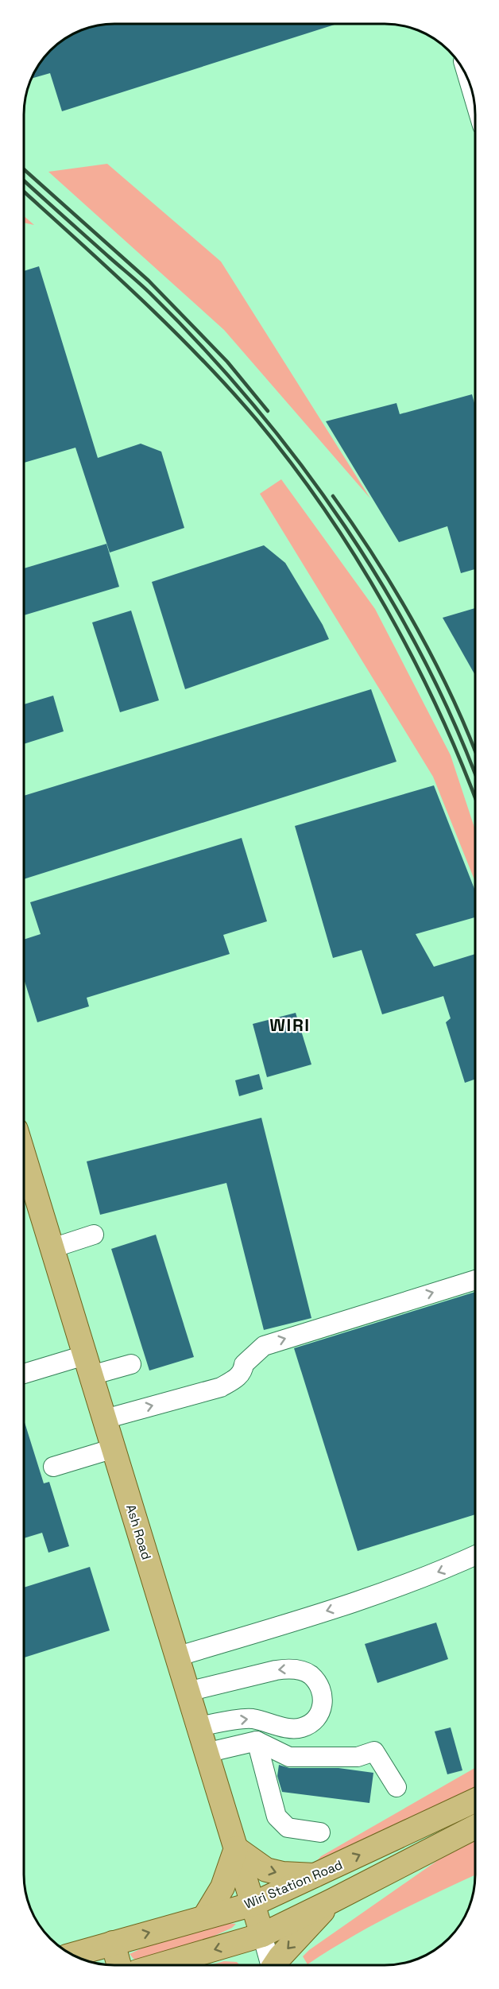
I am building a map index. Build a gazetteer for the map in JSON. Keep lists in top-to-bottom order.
{
  "streets": {
    "main road": ["Ash Road", "Wiri Station Road"]
  },
  "crossings": [
    ["Ash Road", "Wiri Station Road"]
  ],
  "districts": ["WIRI"]
}
